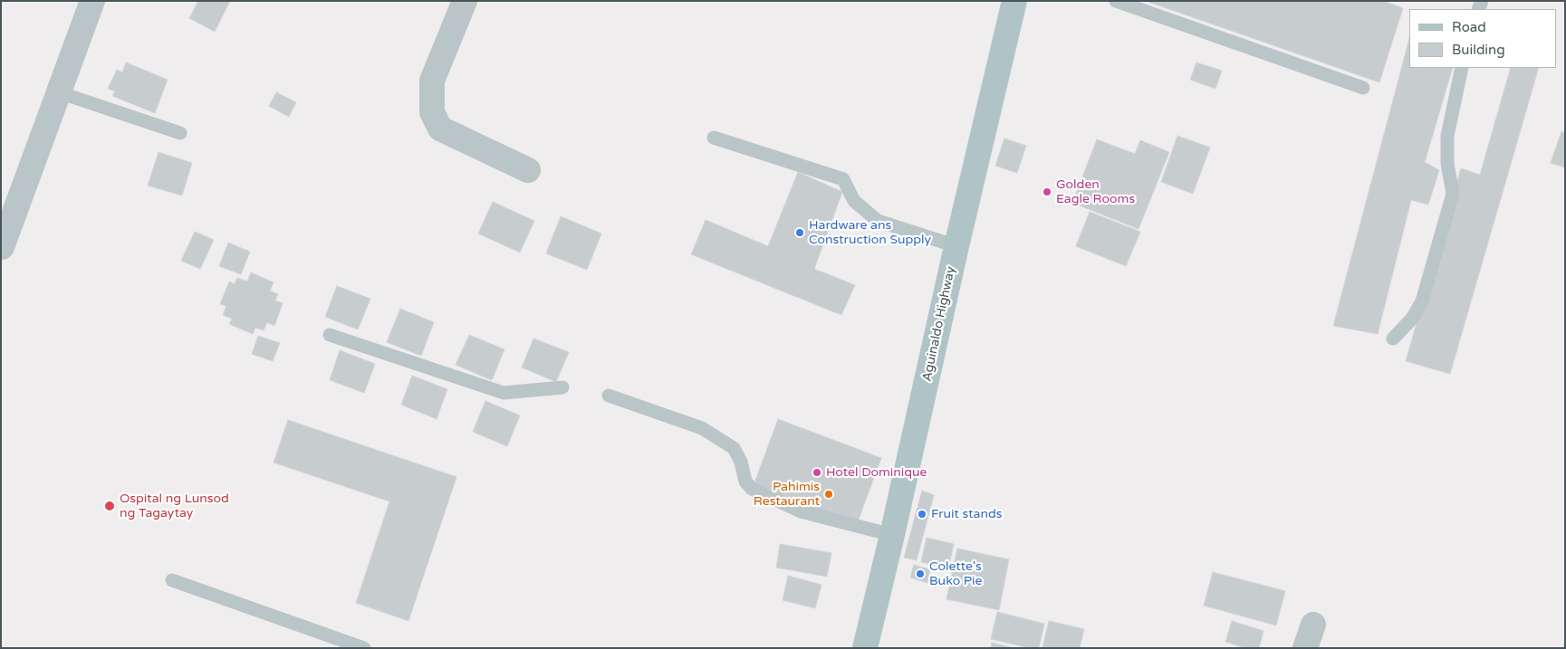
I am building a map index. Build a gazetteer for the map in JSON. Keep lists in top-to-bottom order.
{
  "streets": {
    "main road": ["Aguinaldo Highway"]
  },
  "places": [
    "Golden Eagle Rooms",
    "Hardware ans Construction Supply",
    "Hotel Dominique",
    "Pahimis Restaurant",
    "Ospital ng Lunsod ng Tagaytay",
    "Fruit stands",
    "Colette's Buko Pie"
  ],
  "legend": ["Road", "Building"]
}
